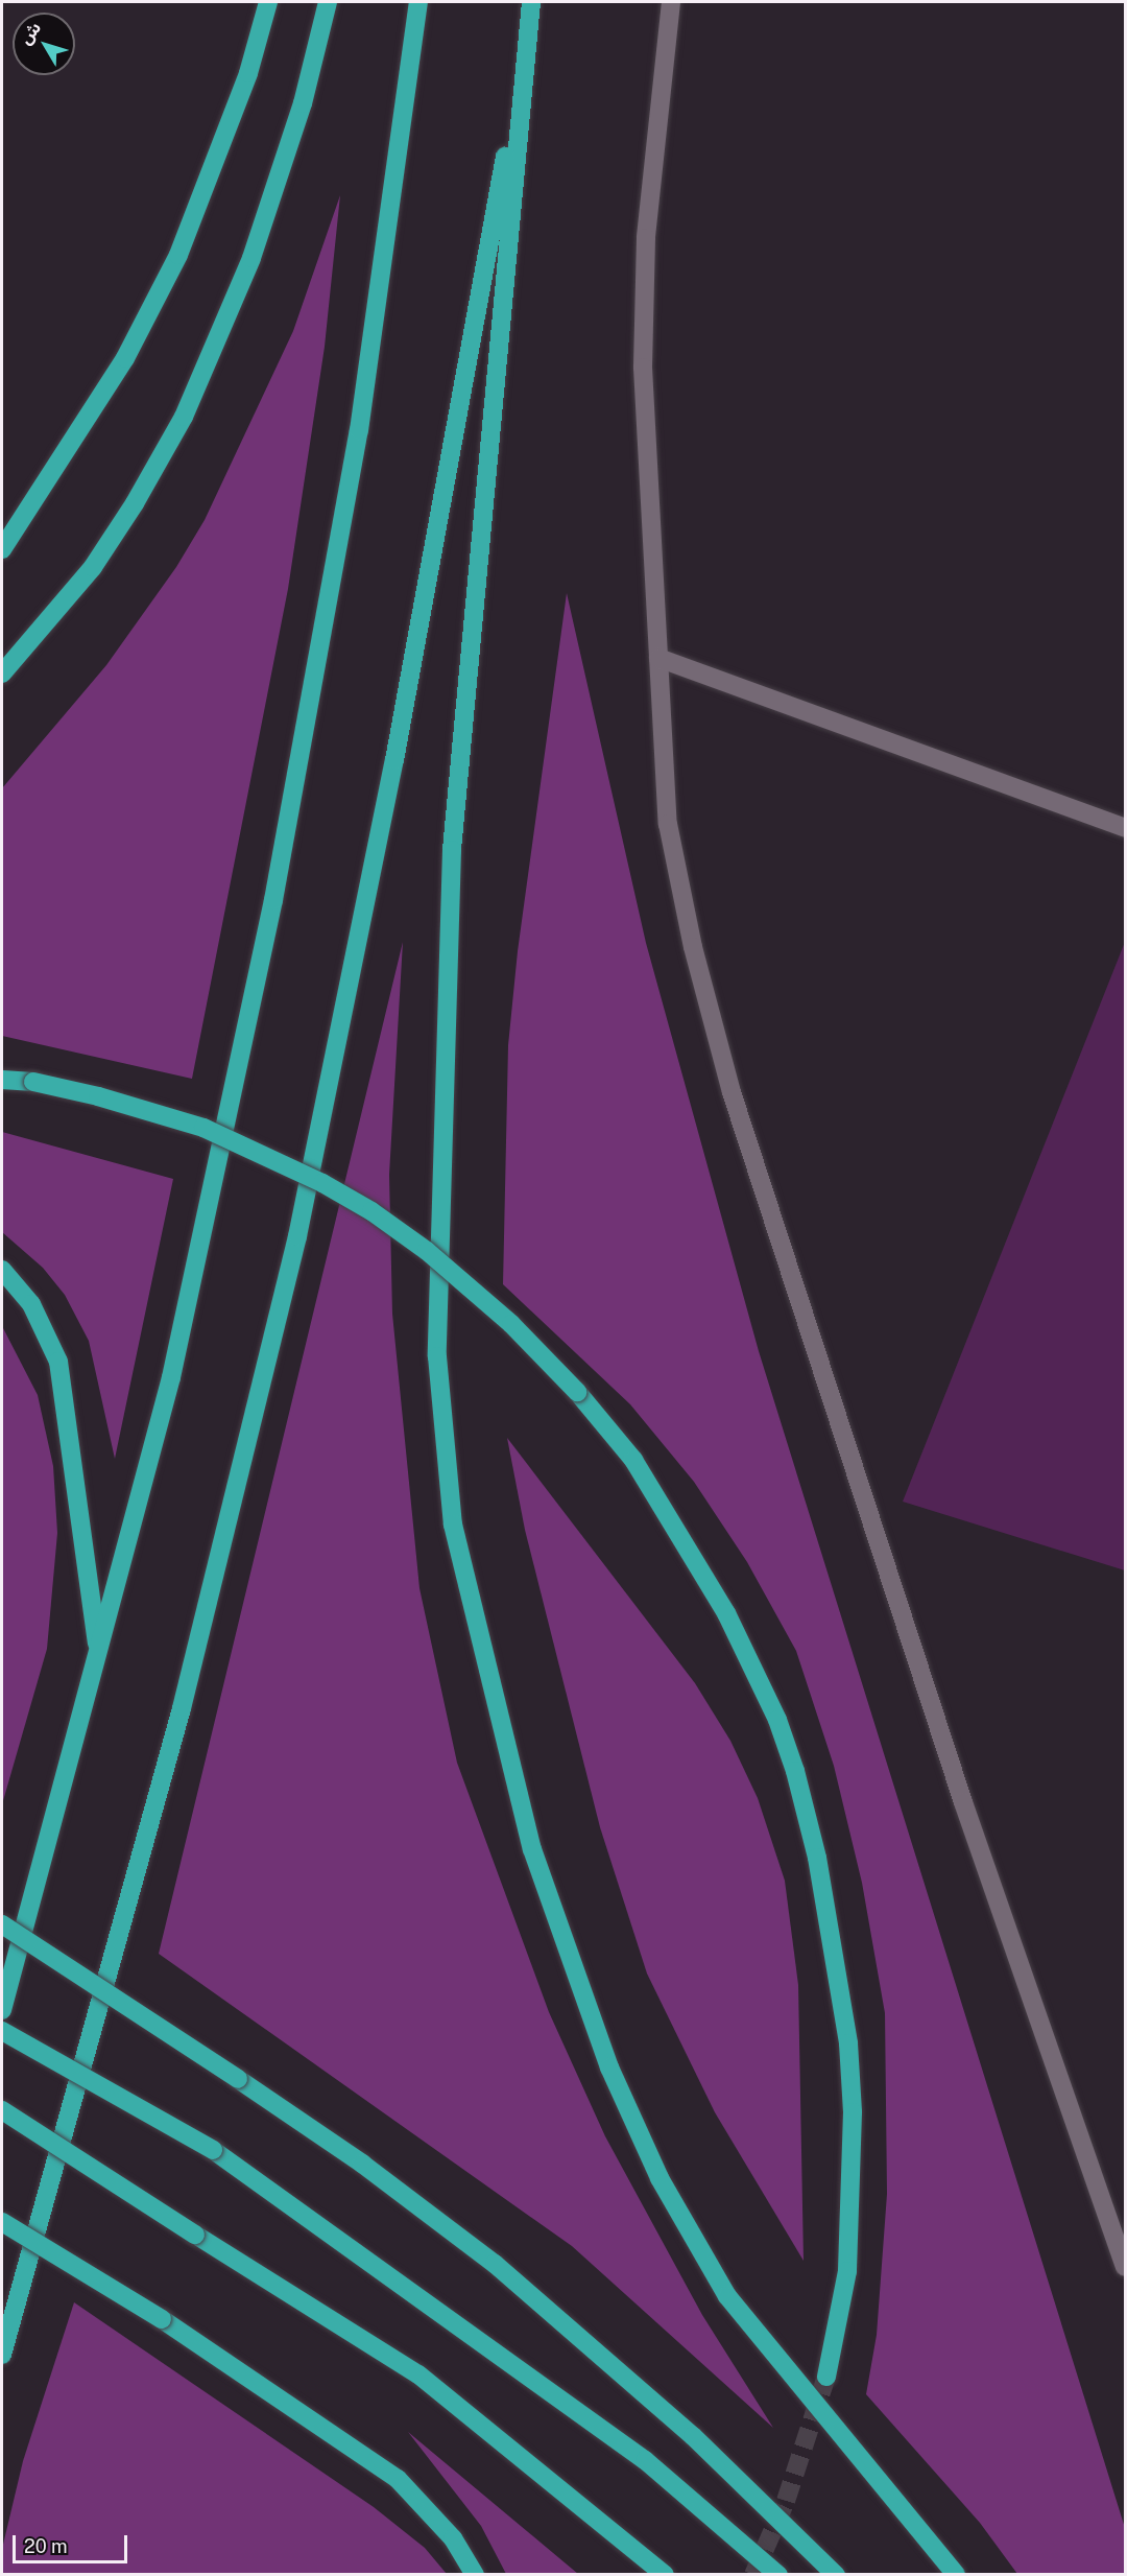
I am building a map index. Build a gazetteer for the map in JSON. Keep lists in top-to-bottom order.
{
  "scale_bar": "20 m",
  "north": "top left"
}
